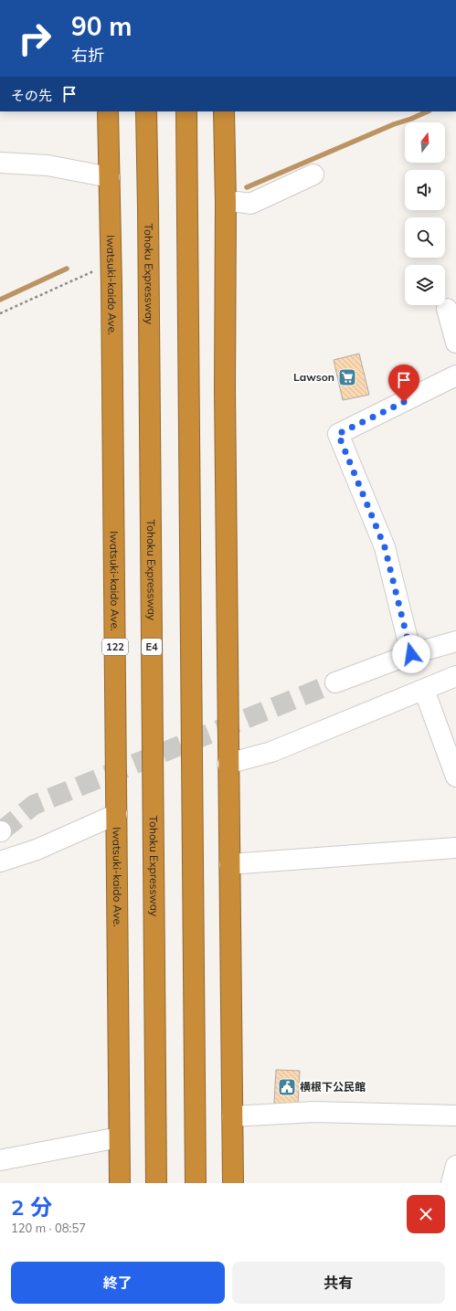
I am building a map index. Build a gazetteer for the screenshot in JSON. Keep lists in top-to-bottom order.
{
  "streets": {
    "highway": [
      "Tohoku Expressway",
      "Iwatsuki-kaido Ave.",
      "122",
      "E4"
    ]
  },
  "places": {
    "supermarket": ["Lawson"],
    "public building": ["横根下公民館"]
  },
  "north": "top",
  "page": {
    "turn": ["90 m", "右折"],
    "then": "その先",
    "heading": ["2 分", "120 m · 08:57"],
    "buttons": ["終了", "共有"]
  }
}
